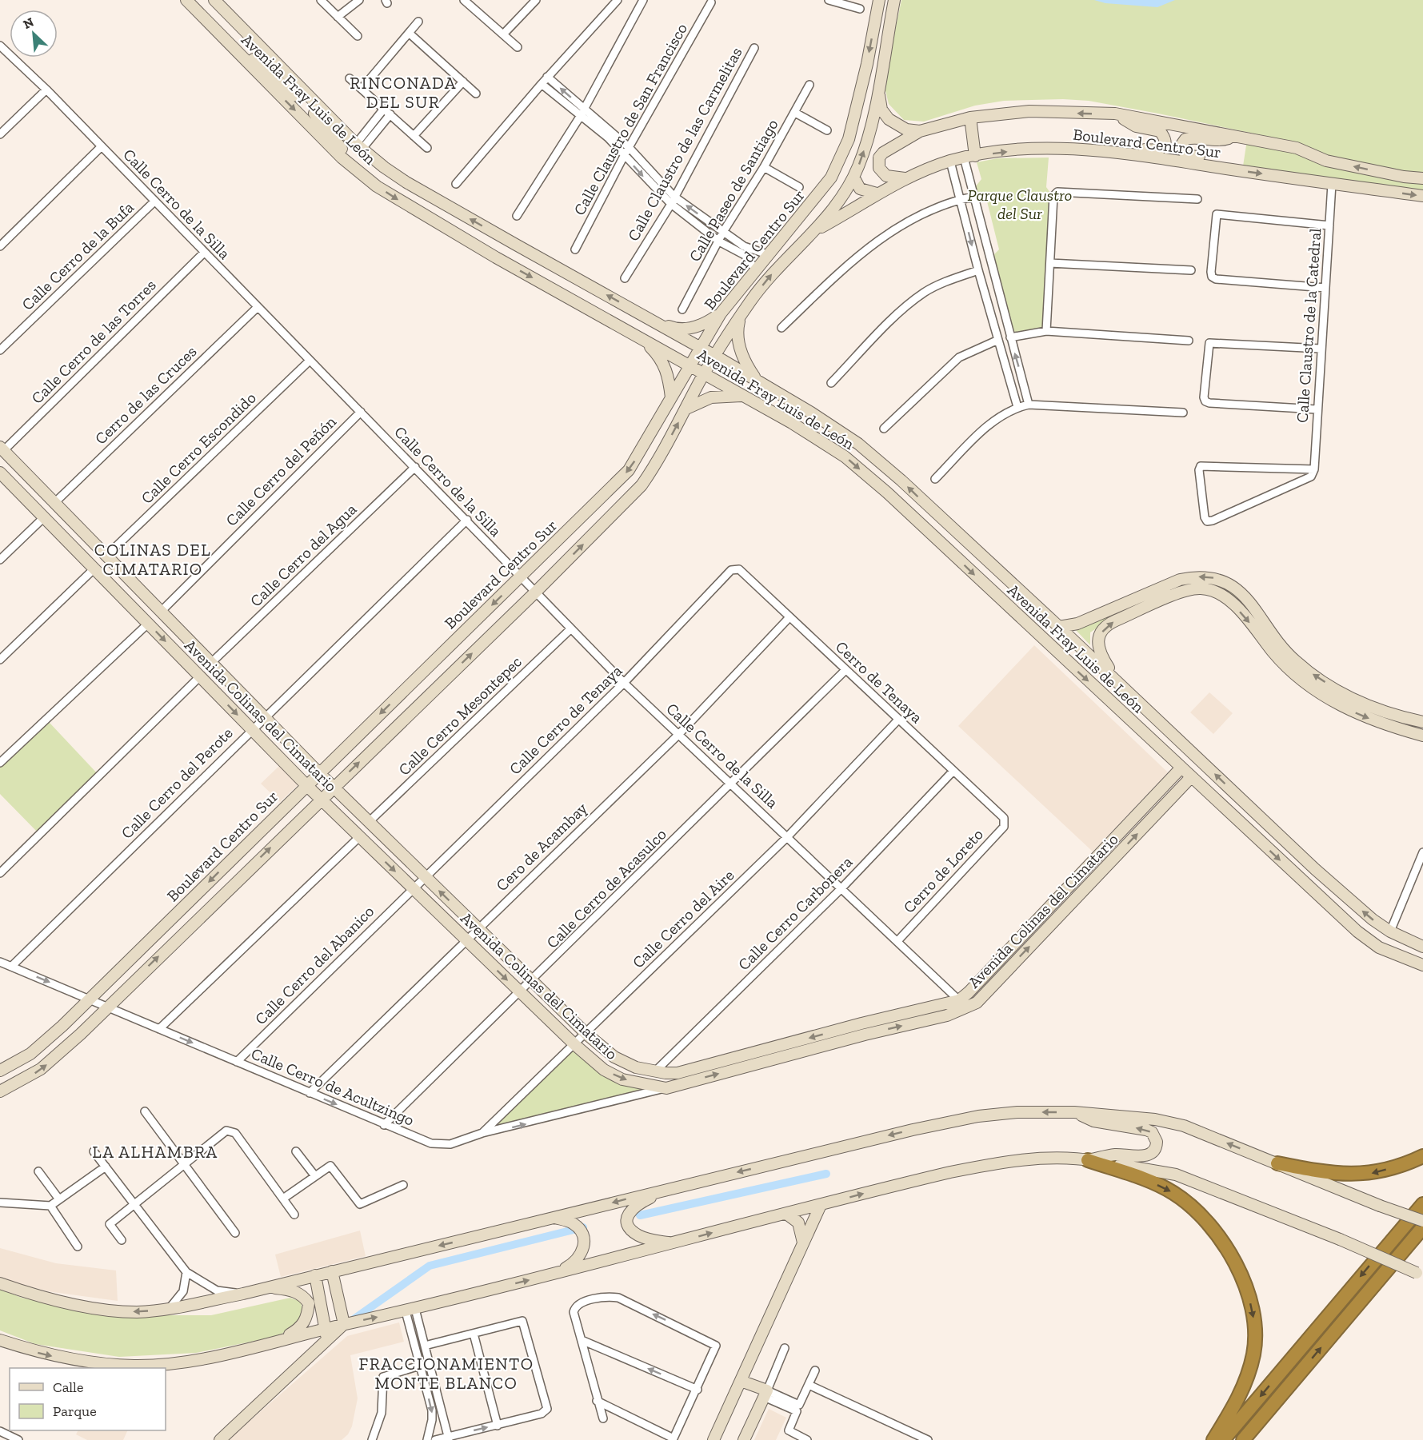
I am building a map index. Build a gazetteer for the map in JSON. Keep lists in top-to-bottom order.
{
  "streets": {
    "street": [
      "Avenida Fray Luis de León",
      "Calle Claustro de San Francisco",
      "Boulevard Centro Sur",
      "Calle Claustro de las Carmelitas",
      "Calle Paseo de Santiago",
      "Calle Cerro de la Silla",
      "Calle Cerro de la Bufa",
      "Calle Claustro de la Catedral",
      "Calle Cerro de las Torres",
      "Cerro de las Cruces",
      "Calle Cerro Escondido",
      "Calle Cerro del Peñón",
      "Calle Cerro del Agua",
      "Cerro de Tenaya",
      "Avenida Colinas del Cimatario",
      "Calle Cerro Mesontepec",
      "Calle Cerro de Tenaya",
      "Calle Cerro del Perote",
      "Cero de Acambay",
      "Cerro de Loreto",
      "Calle Cerro de Acasulco",
      "Calle Cerro Carbonera",
      "Calle Cerro del Aire",
      "Calle Cerro del Abanico",
      "Calle Cerro de Acultzingo"
    ]
  },
  "crossings": [
    ["Avenida Fray Luis de León", "Boulevard Centro Sur"],
    ["Avenida Fray Luis de León", "Avenida Colinas del Cimatario"],
    ["Boulevard Centro Sur", "Calle Cerro de la Silla"],
    ["Boulevard Centro Sur", "Calle Claustro de la Catedral"],
    ["Boulevard Centro Sur", "Avenida Colinas del Cimatario"],
    ["Boulevard Centro Sur", "Calle Cerro de Acultzingo"],
    ["Calle Cerro de la Silla", "Calle Cerro de la Bufa"],
    ["Calle Cerro de la Silla", "Calle Cerro de las Torres"],
    ["Calle Cerro de la Silla", "Cerro de las Cruces"],
    ["Calle Cerro de la Silla", "Calle Cerro Escondido"],
    ["Calle Cerro de la Silla", "Calle Cerro del Peñón"],
    ["Calle Cerro de la Silla", "Calle Cerro del Agua"],
    ["Calle Cerro de la Silla", "Avenida Colinas del Cimatario"],
    ["Calle Cerro de la Silla", "Calle Cerro Mesontepec"],
    ["Calle Cerro de la Silla", "Calle Cerro de Tenaya"],
    ["Calle Cerro de la Silla", "Calle Cerro del Perote"],
    ["Calle Cerro de la Silla", "Cero de Acambay"],
    ["Calle Cerro de la Silla", "Cerro de Loreto"],
    ["Calle Cerro de la Silla", "Calle Cerro de Acasulco"],
    ["Calle Cerro de la Silla", "Calle Cerro Carbonera"],
    ["Calle Cerro de la Silla", "Calle Cerro del Aire"],
    ["Calle Cerro de las Torres", "Avenida Colinas del Cimatario"],
    ["Cerro de las Cruces", "Avenida Colinas del Cimatario"],
    ["Calle Cerro Escondido", "Avenida Colinas del Cimatario"],
    ["Calle Cerro del Peñón", "Avenida Colinas del Cimatario"],
    ["Calle Cerro del Agua", "Avenida Colinas del Cimatario"],
    ["Cerro de Tenaya", "Calle Cerro de Tenaya"],
    ["Cerro de Tenaya", "Cero de Acambay"],
    ["Cerro de Tenaya", "Cerro de Loreto"],
    ["Cerro de Tenaya", "Calle Cerro de Acasulco"],
    ["Cerro de Tenaya", "Calle Cerro Carbonera"],
    ["Cerro de Tenaya", "Calle Cerro del Aire"],
    ["Avenida Colinas del Cimatario", "Calle Cerro Mesontepec"],
    ["Avenida Colinas del Cimatario", "Calle Cerro de Tenaya"],
    ["Avenida Colinas del Cimatario", "Calle Cerro del Perote"],
    ["Avenida Colinas del Cimatario", "Cero de Acambay"],
    ["Avenida Colinas del Cimatario", "Calle Cerro de Acasulco"],
    ["Avenida Colinas del Cimatario", "Calle Cerro Carbonera"],
    ["Avenida Colinas del Cimatario", "Calle Cerro del Aire"],
    ["Avenida Colinas del Cimatario", "Calle Cerro del Abanico"],
    ["Avenida Colinas del Cimatario", "Calle Cerro de Acultzingo"],
    ["Calle Cerro de Tenaya", "Calle Cerro del Abanico"],
    ["Calle Cerro del Perote", "Calle Cerro de Acultzingo"],
    ["Cero de Acambay", "Calle Cerro de Acultzingo"],
    ["Calle Cerro de Acasulco", "Calle Cerro de Acultzingo"],
    ["Calle Cerro del Aire", "Calle Cerro de Acultzingo"],
    ["Calle Cerro del Abanico", "Calle Cerro de Acultzingo"]
  ],
  "one_way": ["Calle Cerro de Acultzingo"],
  "districts": [
    "RINCONADA DEL SUR",
    "COLINAS DEL CIMATARIO",
    "LA ALHAMBRA",
    "FRACCIONAMIENTO MONTE BLANCO"
  ],
  "parks": ["Parque Claustro del Sur"],
  "legend": ["Calle", "Parque"],
  "north": "top left"
}
